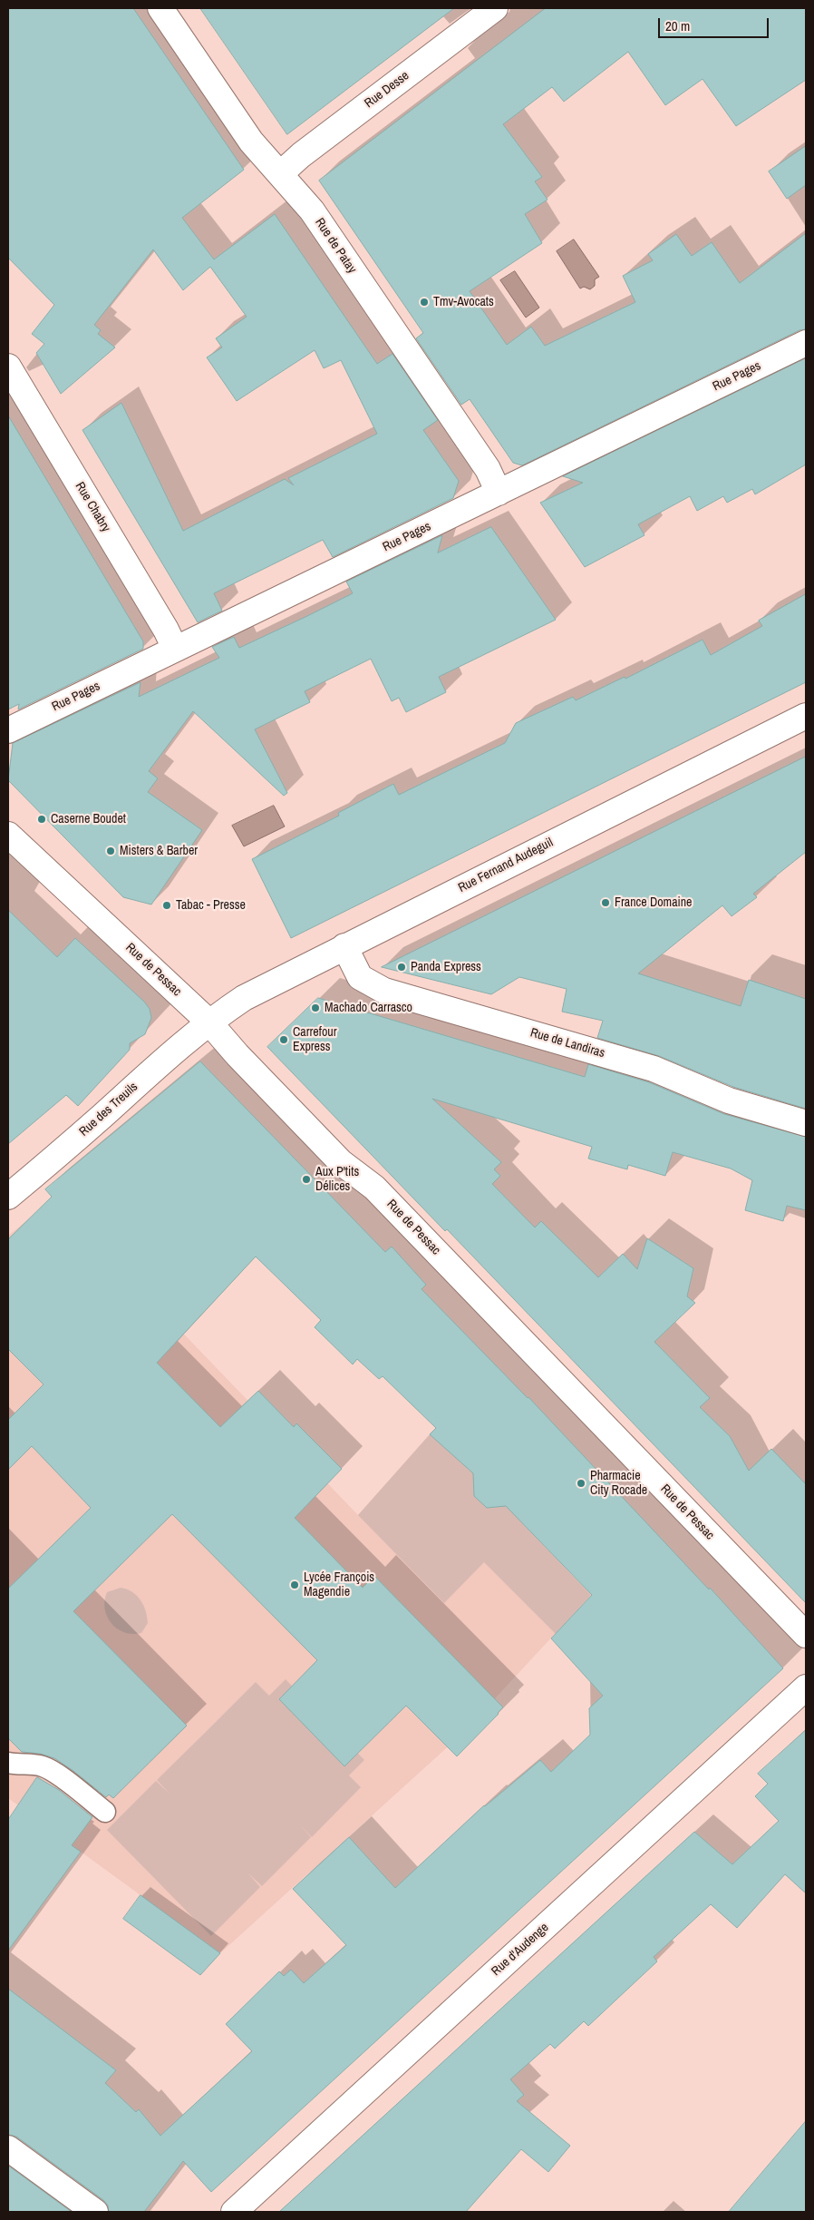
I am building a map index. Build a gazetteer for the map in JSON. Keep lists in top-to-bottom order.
{
  "streets": {
    "street": [
      "Rue Desse",
      "Rue de Patay",
      "Rue Pages",
      "Rue Chabry",
      "Rue Fernand Audeguil",
      "Rue de Pessac",
      "Rue de Landiras",
      "Rue des Treuils",
      "Rue d'Audenge"
    ]
  },
  "crossings": [
    ["Rue Desse", "Rue de Patay"],
    ["Rue de Patay", "Rue Pages"],
    ["Rue Pages", "Rue Chabry"],
    ["Rue Fernand Audeguil", "Rue de Pessac"],
    ["Rue Fernand Audeguil", "Rue de Landiras"],
    ["Rue Fernand Audeguil", "Rue des Treuils"],
    ["Rue de Pessac", "Rue des Treuils"]
  ],
  "places": [
    "Tmv-Avocats",
    "Caserne Boudet",
    "Misters & Barber",
    "France Domaine",
    "Tabac - Presse",
    "Panda Express",
    "Machado Carrasco",
    "Carrefour Express",
    "Aux P'tits Délices",
    "Pharmacie City Rocade",
    "Lycée François Magendie"
  ],
  "scale_bar": "20 m"
}
